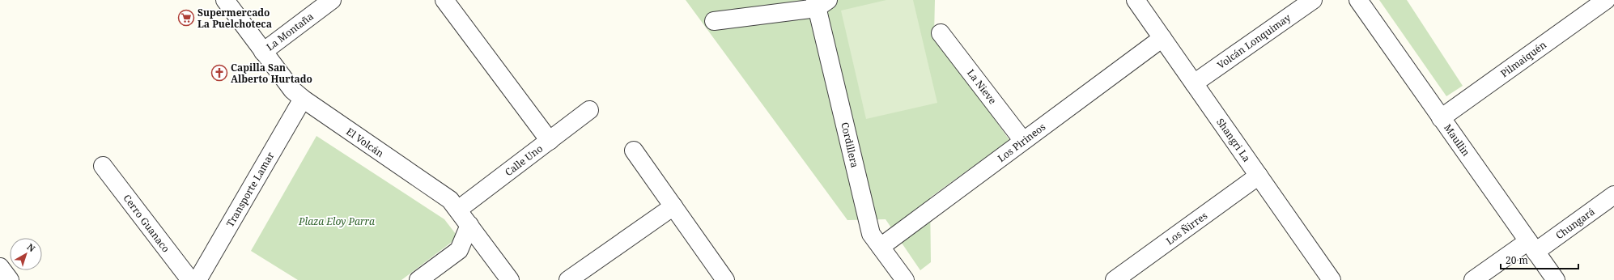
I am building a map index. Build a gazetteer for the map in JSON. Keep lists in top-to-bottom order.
{
  "streets": {
    "street": [
      "La Montaña",
      "Volcán Lonquimay",
      "Pilmaiquén",
      "La Nieve",
      "Shangri La",
      "Maullin",
      "El Volcán",
      "Los Pirineos",
      "Cordillera",
      "Calle Uno",
      "Transporte Lamar",
      "Cerro Guanaco",
      "Chungará",
      "Los Ñirres"
    ]
  },
  "crossings": [
    ["La Montaña", "El Volcán"],
    ["Volcán Lonquimay", "Shangri La"],
    ["Pilmaiquén", "Maullin"],
    ["La Nieve", "Los Pirineos"],
    ["Shangri La", "Los Pirineos"],
    ["Shangri La", "Los Ñirres"],
    ["Maullin", "Chungará"],
    ["El Volcán", "Calle Uno"],
    ["El Volcán", "Transporte Lamar"],
    ["Los Pirineos", "Cordillera"]
  ],
  "parks": ["Plaza Eloy Parra"],
  "places": {
    "supermarket": ["Supermercado La Puelchoteca"],
    "church": ["Capilla San Alberto Hurtado"]
  },
  "scale_bar": "20 m",
  "north": "top right"
}
